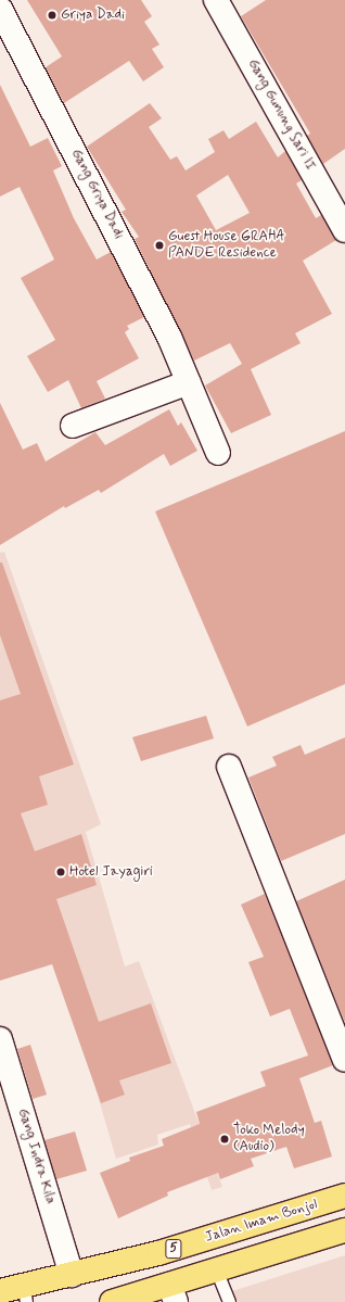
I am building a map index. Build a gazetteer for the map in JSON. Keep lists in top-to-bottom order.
{
  "streets": {
    "highway": ["Jalan Imam Bonjol", "5"],
    "street": ["Gang Gunung Sari II", "Gang Griya Dadi", "Gang Indra Kila"]
  },
  "crossings": [
    ["Gang Indra Kila", "Jalan Imam Bonjol"]
  ],
  "places": [
    "Griya Dadi",
    "Guest House GRAHA PANDE Residence",
    "Hotel Jayagiri",
    "Toko Melody (Audio)"
  ]
}
